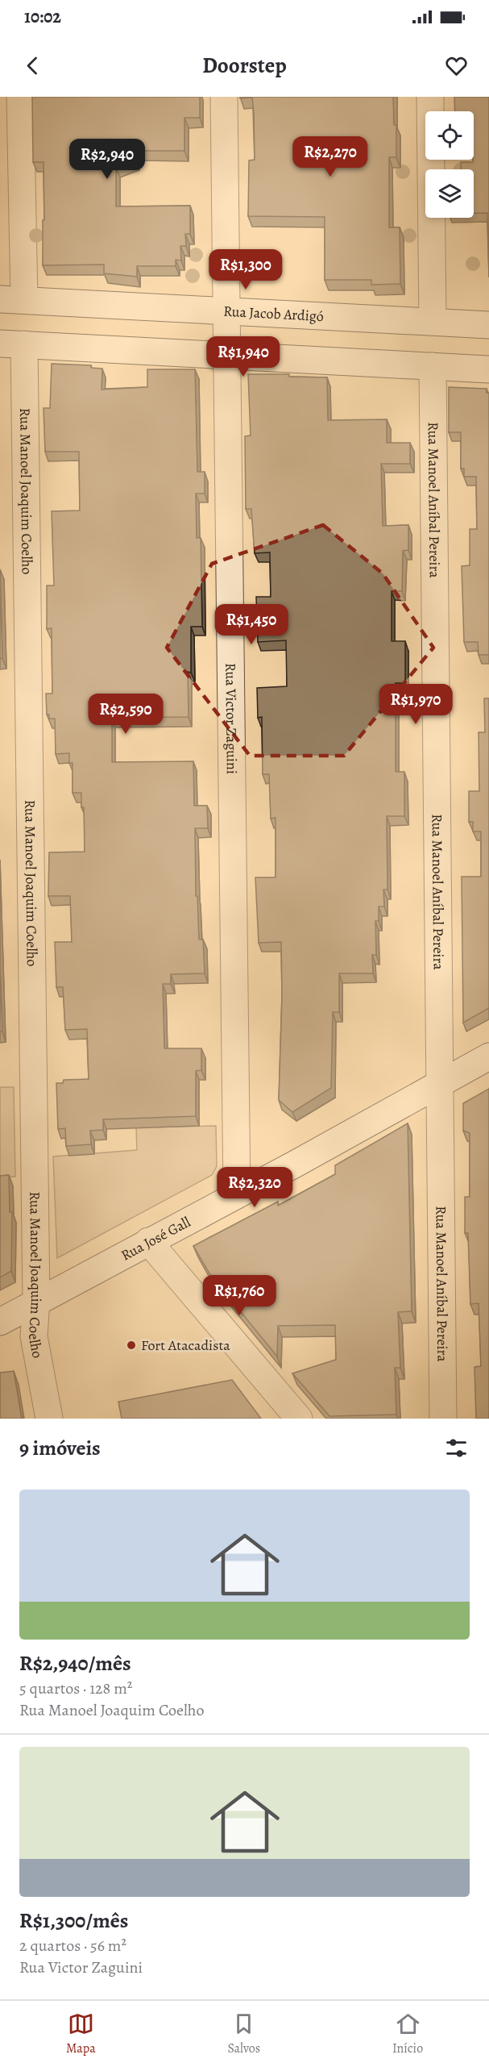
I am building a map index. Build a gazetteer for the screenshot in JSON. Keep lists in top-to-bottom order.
{
  "streets": {
    "street": [
      "Rua Jacob Ardigó",
      "Rua Manoel Joaquim Coelho",
      "Rua Manoel Aníbal Pereira",
      "Rua Victor Zaguini",
      "Rua José Gall"
    ]
  },
  "crossings": [
    ["Rua Jacob Ardigó", "Rua Victor Zaguini"],
    ["Rua Manoel Joaquim Coelho", "Rua José Gall"],
    ["Rua Manoel Aníbal Pereira", "Rua José Gall"],
    ["Rua Victor Zaguini", "Rua José Gall"]
  ],
  "places": ["Fort Atacadista"],
  "page": {
    "status": "10:02",
    "header": "Doorstep",
    "price": [
      "R$2,270",
      "R$2,940",
      "R$1,300",
      "R$1,940",
      "R$1,450",
      "R$1,970",
      "R$2,590",
      "R$2,320",
      "R$1,760"
    ],
    "heading": "9 imóveis",
    "list": [
      {
        "name": "R$2,940/mês",
        "note": "5 quartos · 128 m² · Rua Manoel Joaquim Coelho"
      },
      {
        "name": "R$1,300/mês",
        "note": "2 quartos · 56 m² · Rua Victor Zaguini"
      }
    ],
    "tabs": ["Mapa", "Salvos", "Início"]
  }
}
